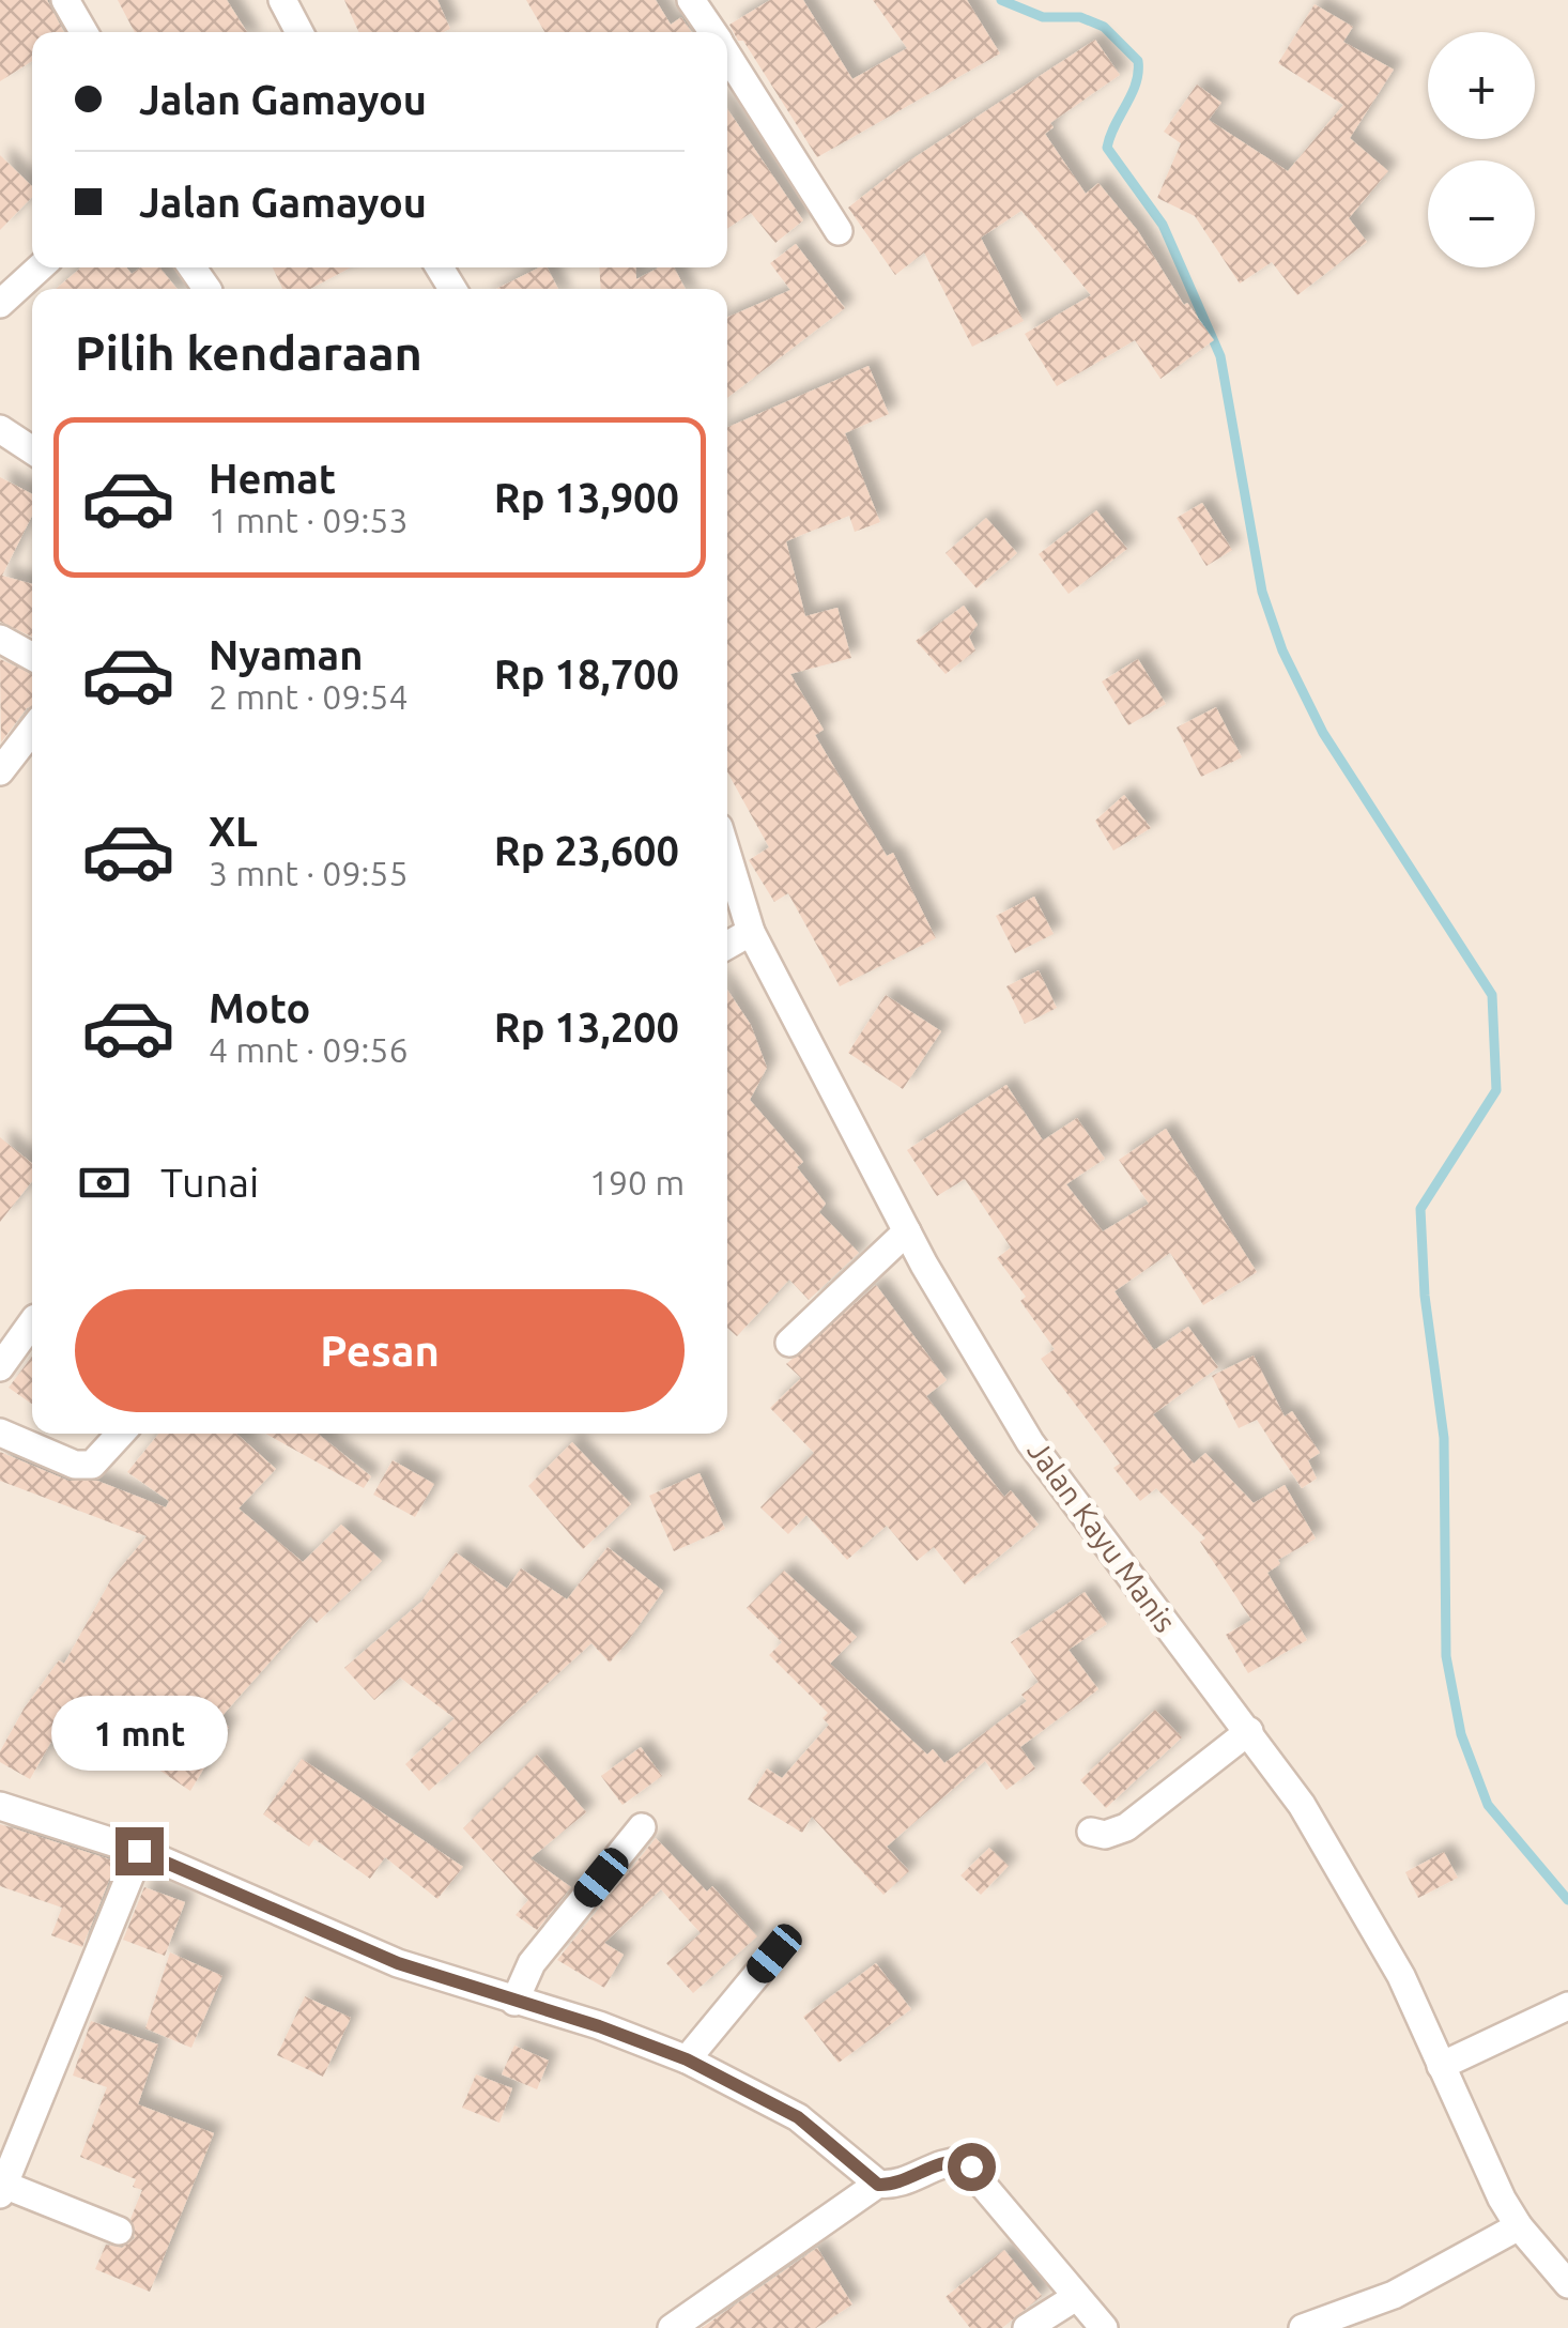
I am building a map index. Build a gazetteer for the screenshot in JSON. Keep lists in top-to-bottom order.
{
  "streets": {
    "street": ["Jalan Kayu Manis"]
  },
  "page": {
    "map_buttons": ["+", "−"],
    "banner": ["Jalan Gamayou", "Jalan Gamayou"],
    "heading": "Pilih kendaraan",
    "list": [
      {
        "name": "Hemat",
        "note": "1 mnt · 09:53",
        "value": "Rp 13,900"
      },
      {
        "name": "Nyaman",
        "note": "2 mnt · 09:54",
        "value": "Rp 18,700"
      },
      {
        "name": "XL",
        "note": "3 mnt · 09:55",
        "value": "Rp 23,600"
      },
      {
        "name": "Moto",
        "note": "4 mnt · 09:56",
        "value": "Rp 13,200"
      }
    ],
    "pay": ["Tunai", "190 m"],
    "buttons": "Pesan",
    "bubble": "1 mnt"
  }
}
